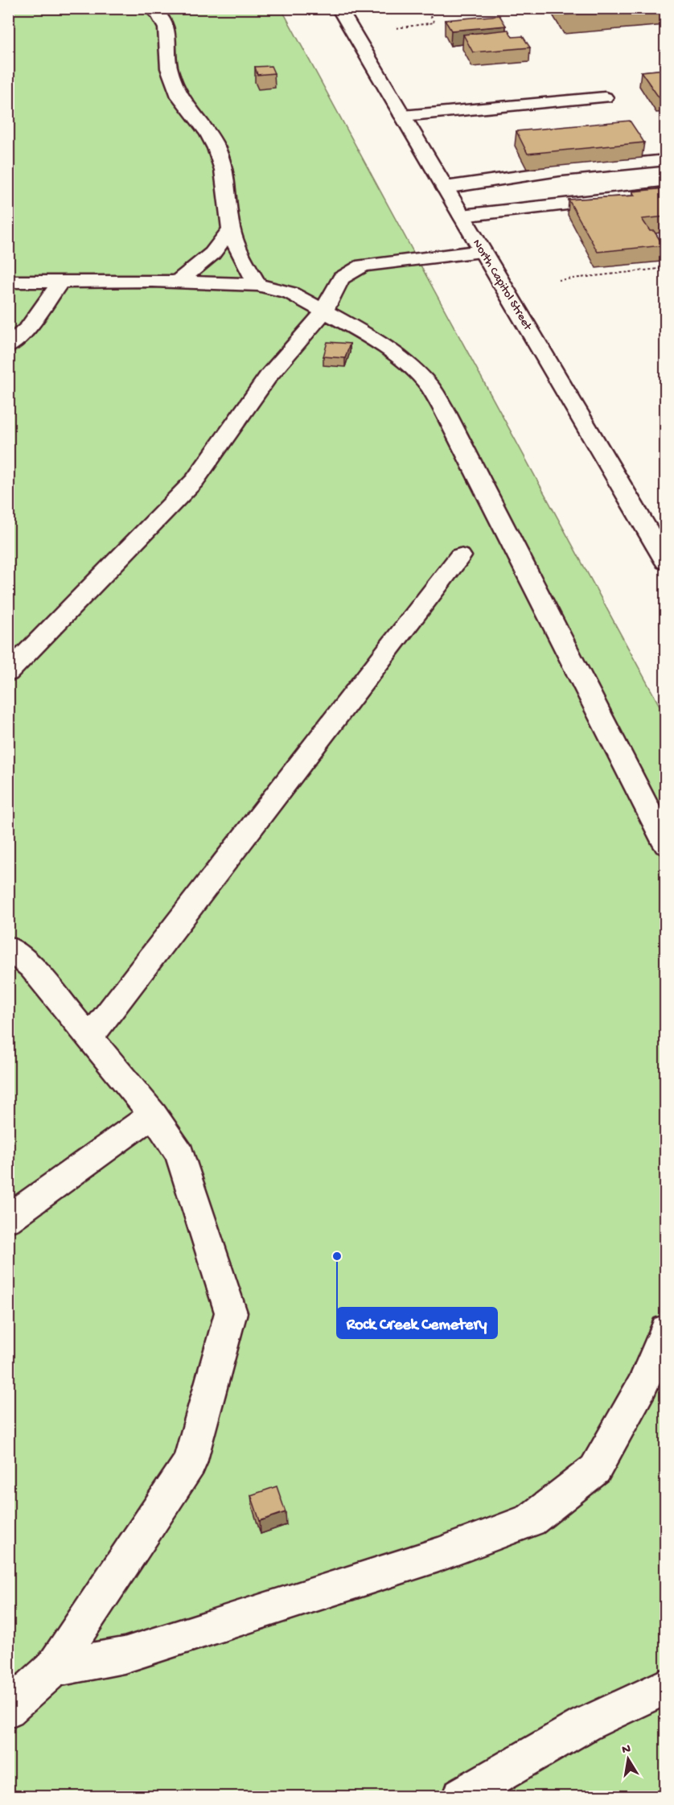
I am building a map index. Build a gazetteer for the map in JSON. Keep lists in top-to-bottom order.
{
  "streets": {
    "main road": ["North Capitol Street"]
  },
  "places": ["Rock Creek Cemetery"],
  "north": "top"
}
